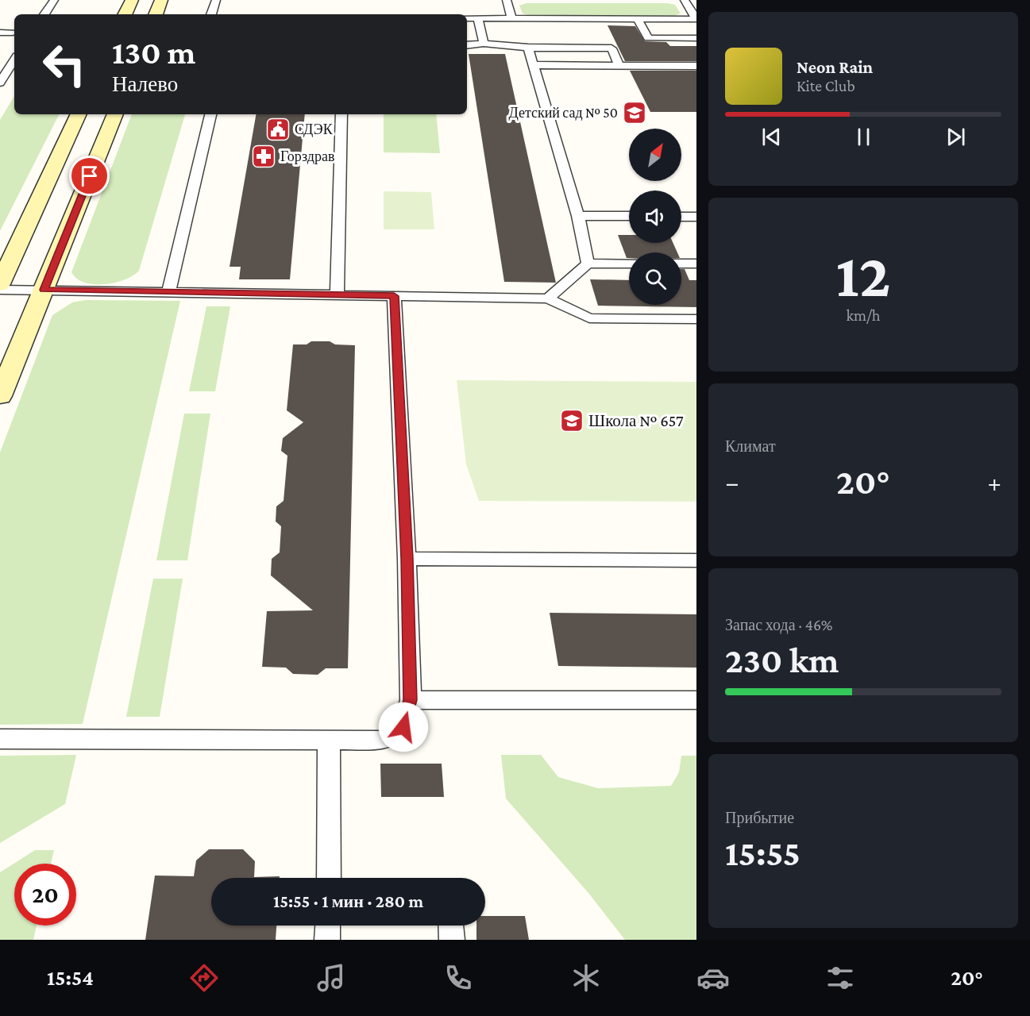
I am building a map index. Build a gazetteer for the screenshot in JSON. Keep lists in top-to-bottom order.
{
  "places": {
    "school or university": ["Детский сад № 50", "Школа № 657"],
    "public building": ["СДЭК"],
    "pharmacy": ["Горздрав"]
  },
  "north": "top right",
  "page": {
    "turn": ["130 m", "Налево"],
    "song": ["Neon Rain", "Kite Club"],
    "tile": [
      ["12", "km/h"],
      "Климат",
      ["Запас хода · 46%", "230 km"],
      ["Прибытие", "15:55"]
    ],
    "heat": ["−", "20°", "+"],
    "limit": "20",
    "trip": "15:55 · 1 мин · 280 m",
    "tabs": ["15:54", "20°"]
  }
}
